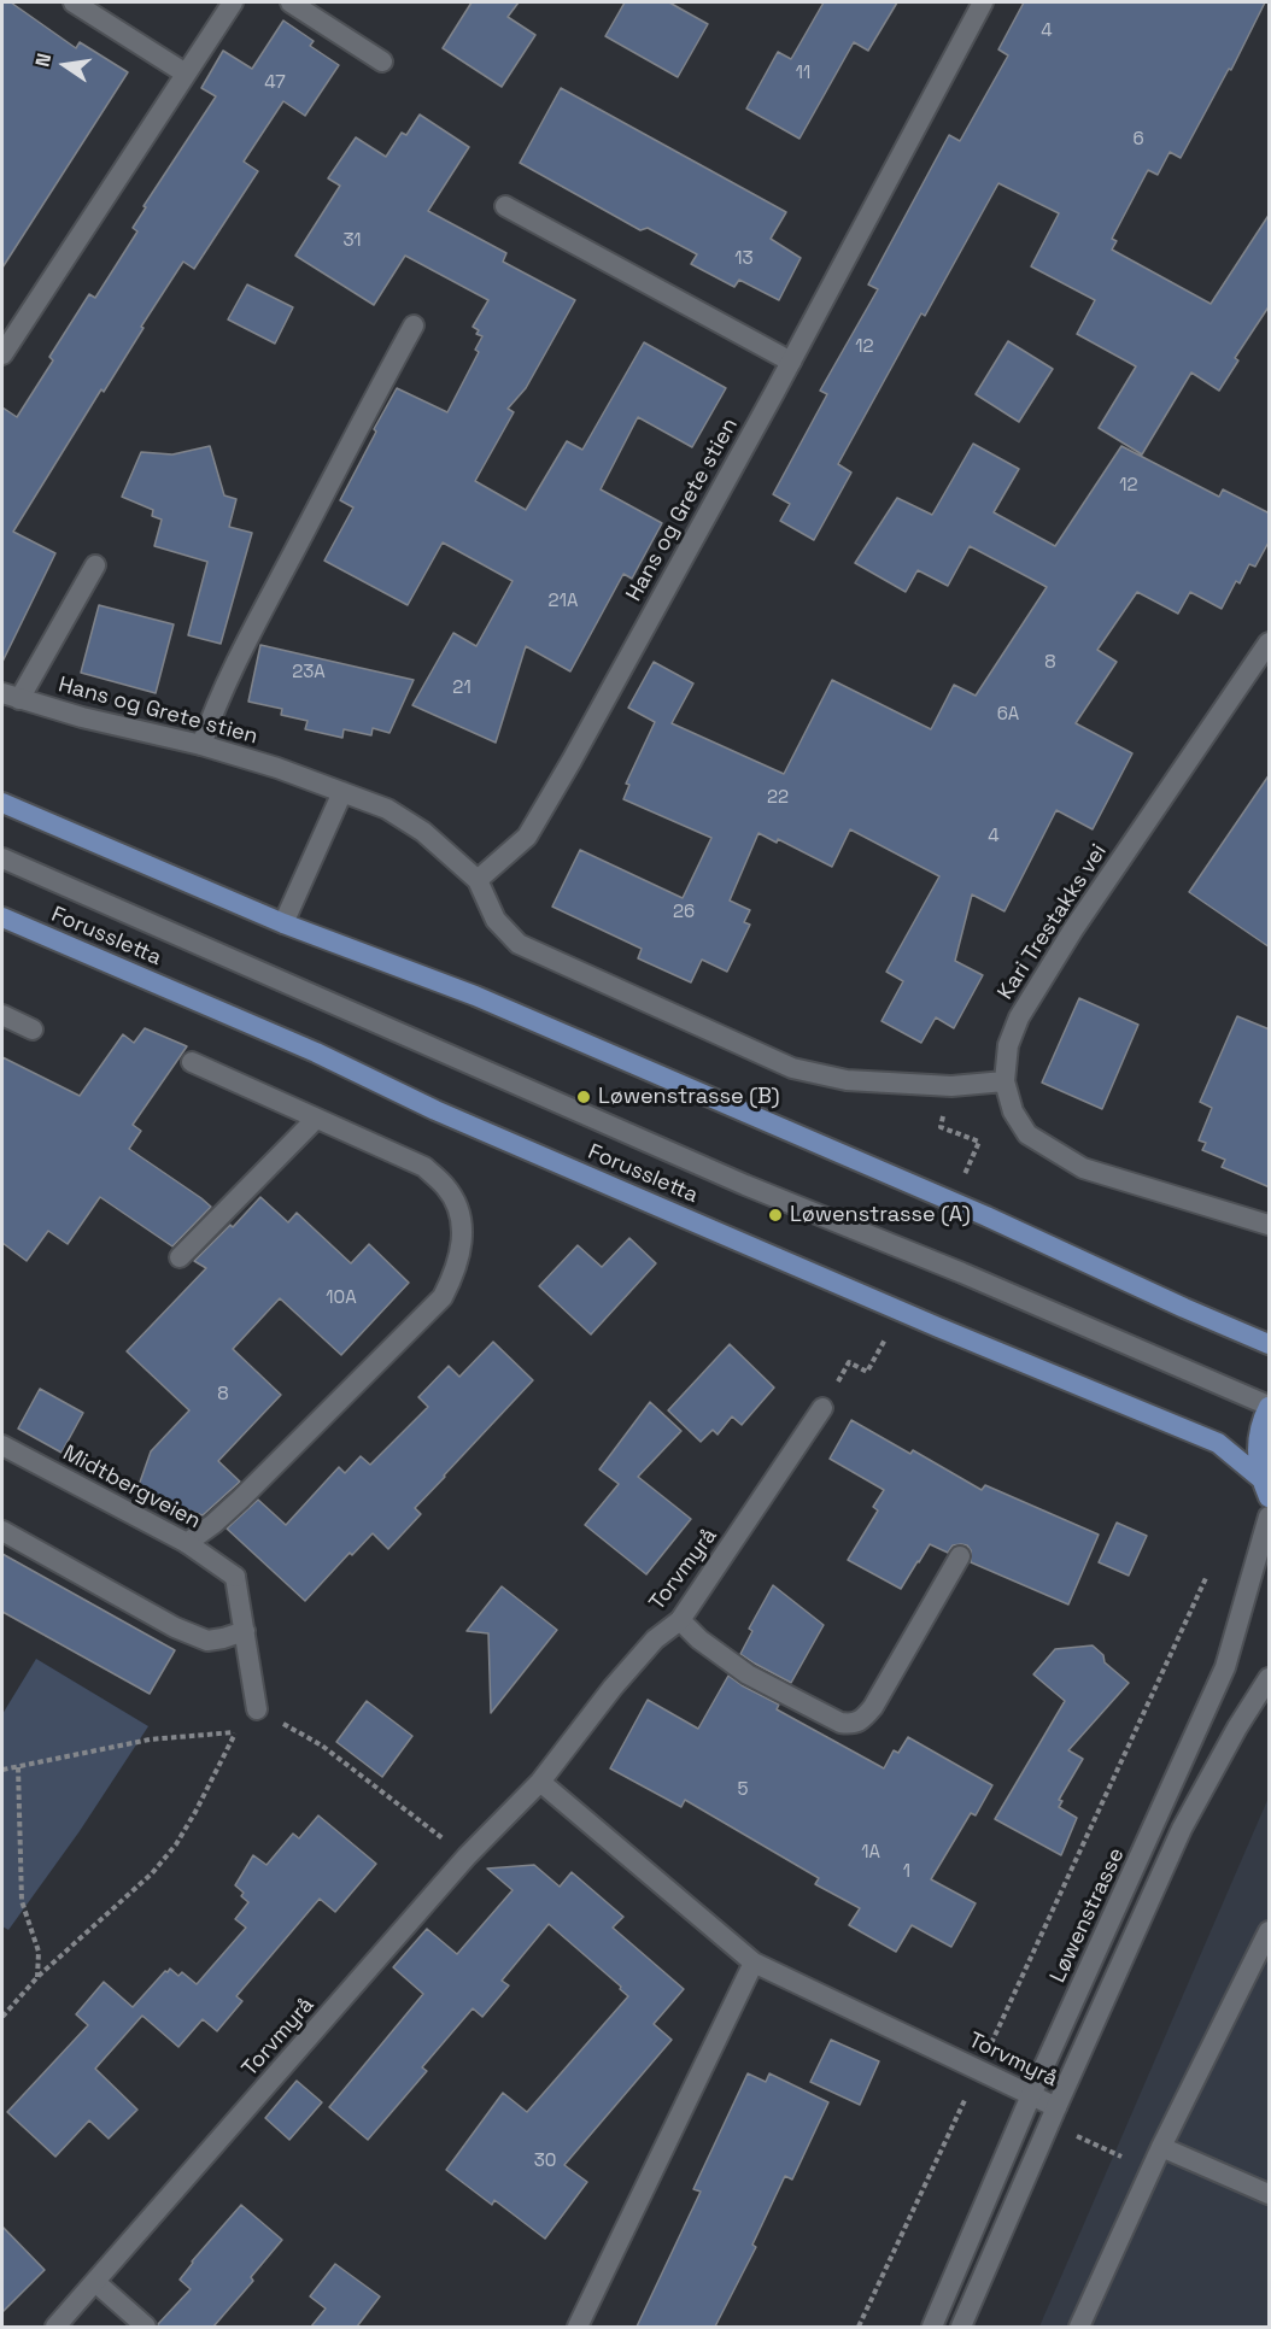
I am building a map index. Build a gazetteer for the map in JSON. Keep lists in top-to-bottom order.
{
  "streets": {
    "main road": ["Forussletta"],
    "street": [
      "Hans og Grete stien",
      "Kari Trestakks vei",
      "Midtbergveien",
      "Torvmyrå",
      "Løwenstrasse"
    ]
  },
  "crossings": [
    ["Torvmyrå", "Løwenstrasse"]
  ],
  "places": ["Løwenstrasse (B)", "Løwenstrasse (A)"],
  "house_numbers": [
    "4",
    "11",
    "47",
    "6",
    "31",
    "13",
    "12",
    "12",
    "21A",
    "8",
    "23A",
    "21",
    "6A",
    "22",
    "4",
    "26",
    "10A",
    "8",
    "5",
    "1A",
    "1",
    "30"
  ],
  "north": "left"
}
